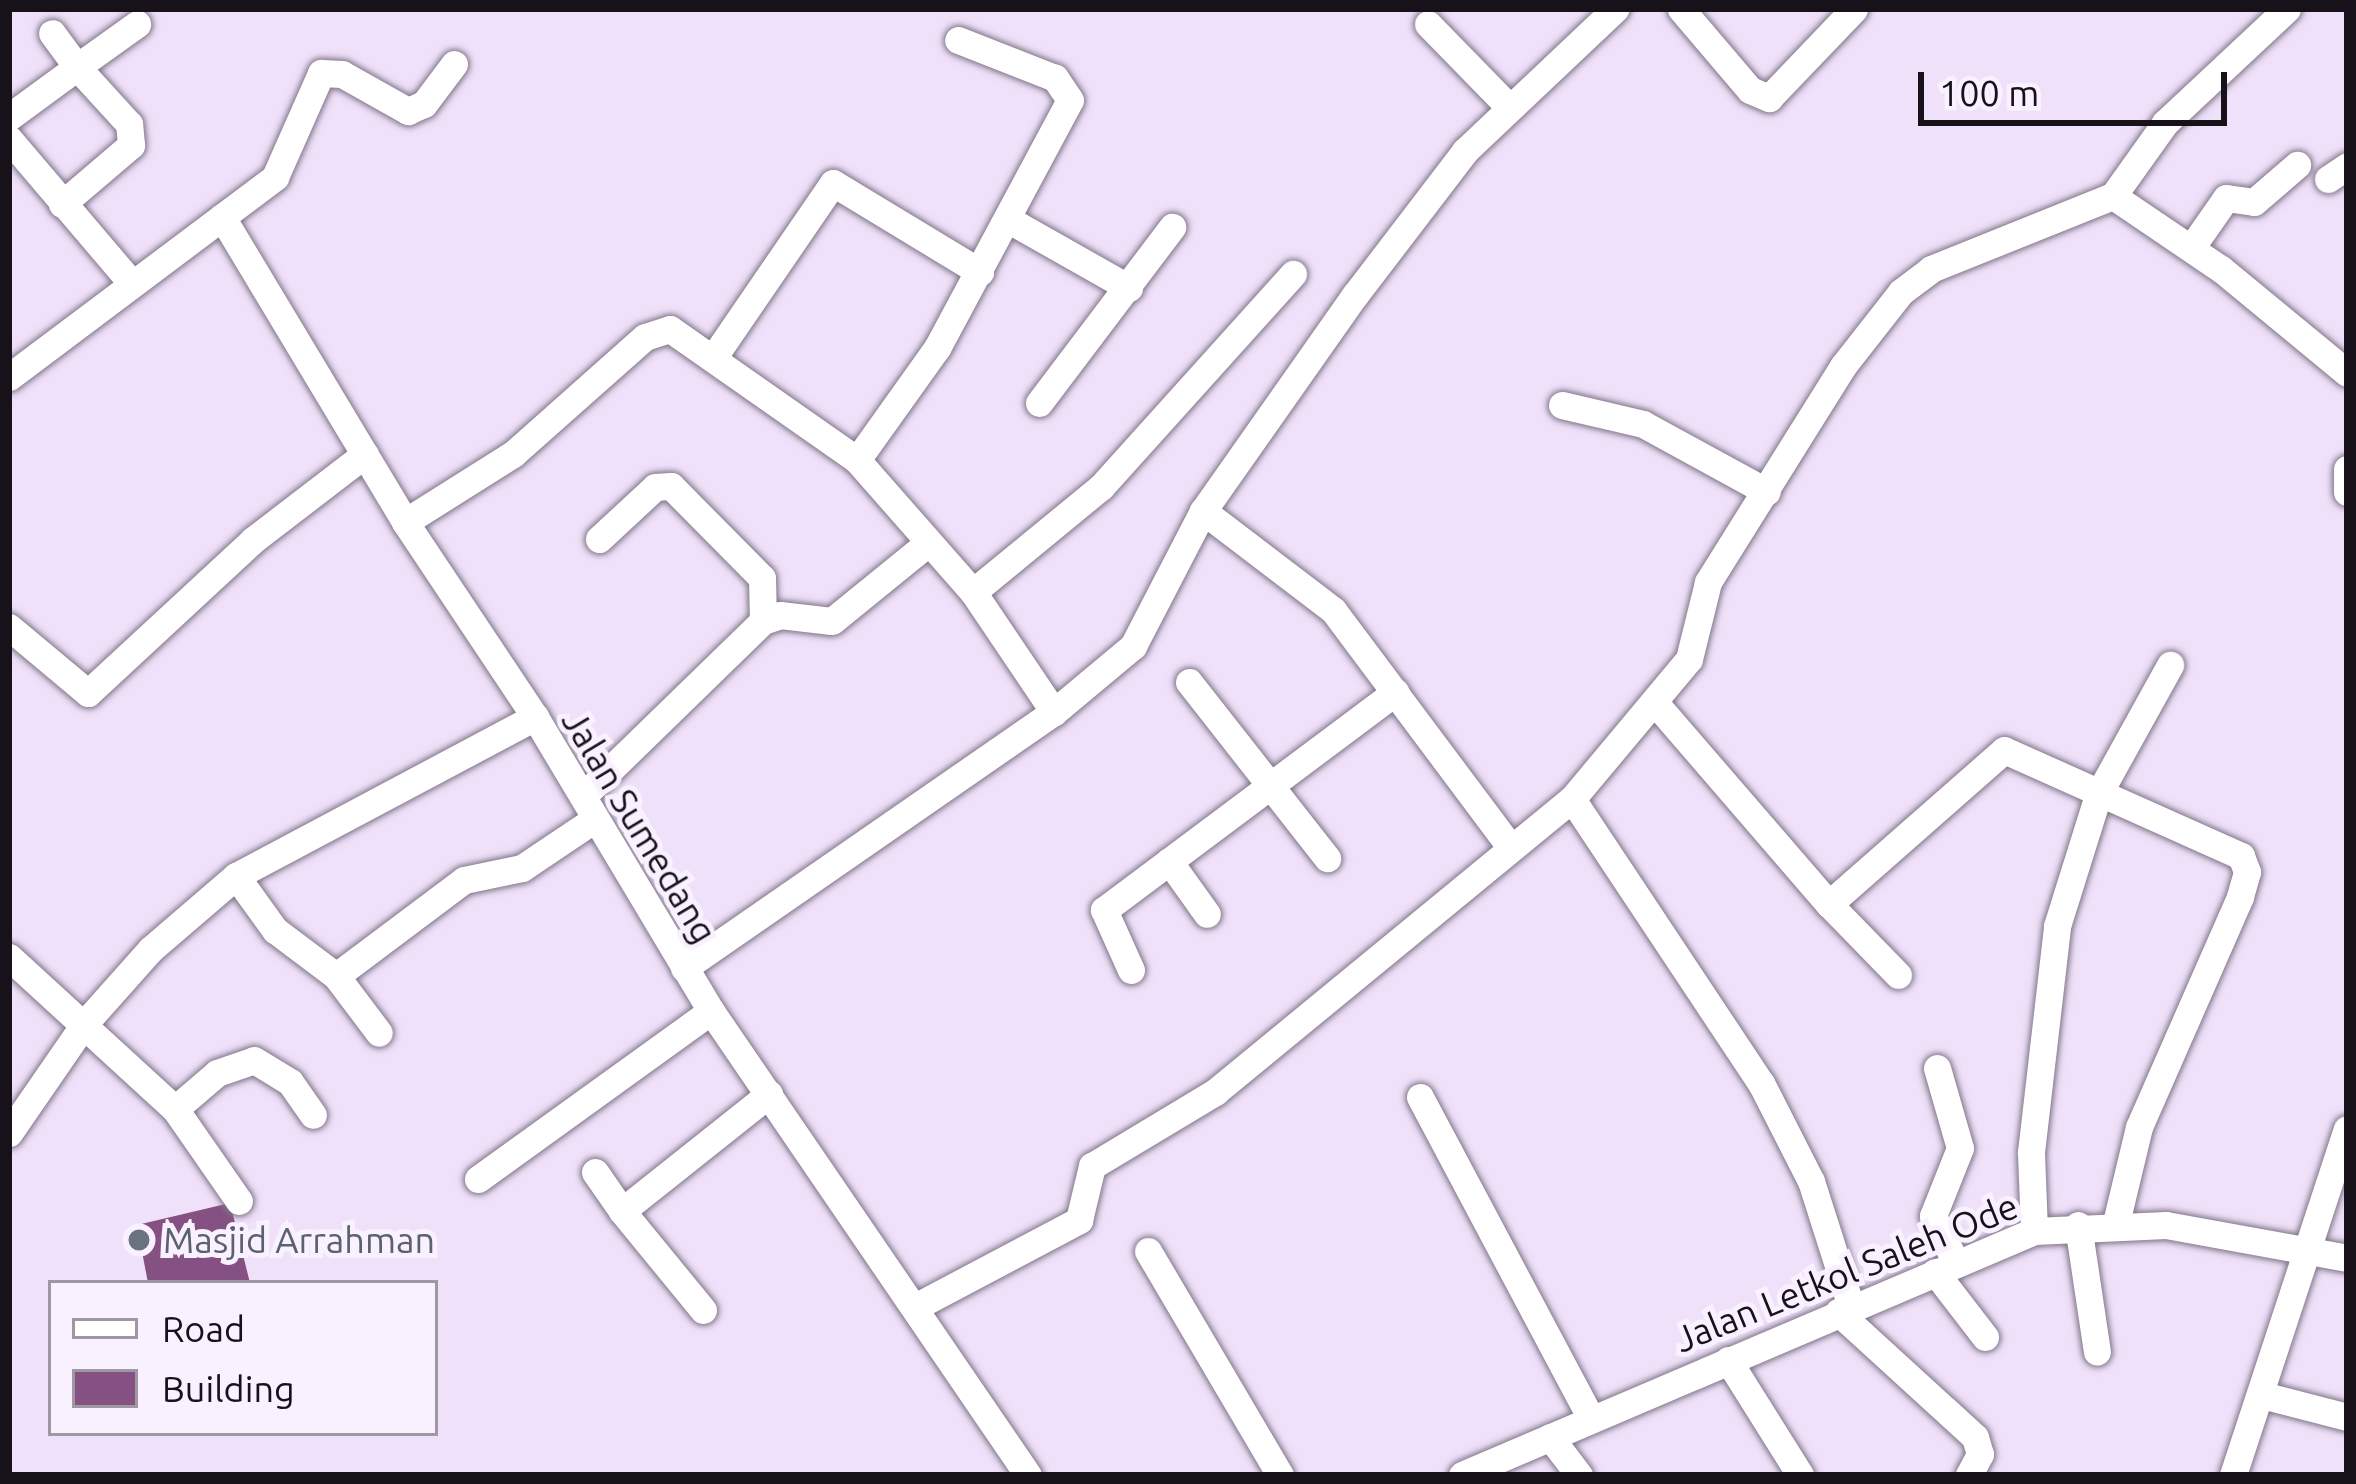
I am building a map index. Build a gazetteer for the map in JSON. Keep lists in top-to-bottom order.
{
  "streets": {
    "street": ["Jalan Sumedang", "Jalan Letkol Saleh Ode"]
  },
  "places": ["Masjid Arrahman"],
  "legend": ["Road", "Building"],
  "scale_bar": "100 m"
}
